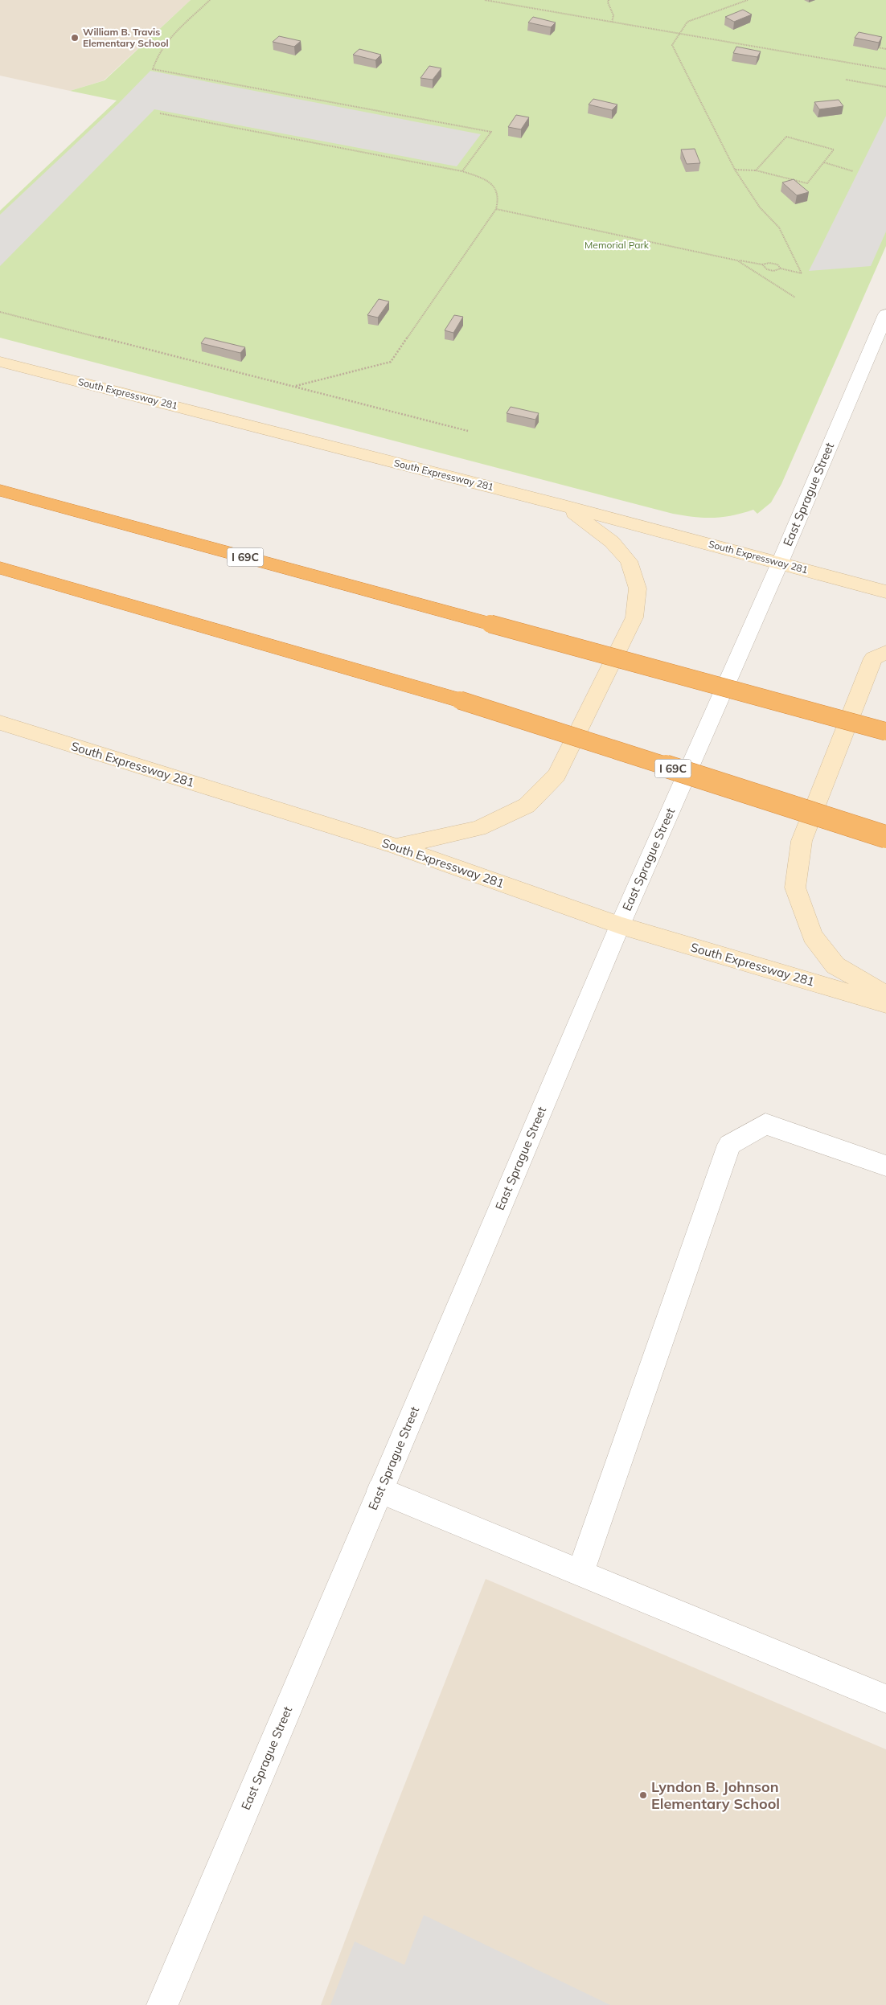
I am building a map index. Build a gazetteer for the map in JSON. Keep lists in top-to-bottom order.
{
  "streets": {
    "highway": ["I 69C"],
    "main road": ["South Expressway 281"],
    "street": ["East Sprague Street"]
  },
  "crossings": [
    ["South Expressway 281", "East Sprague Street"]
  ],
  "parks": ["Memorial Park"],
  "places": ["William B. Travis Elementary School", "Lyndon B. Johnson Elementary School"]
}
